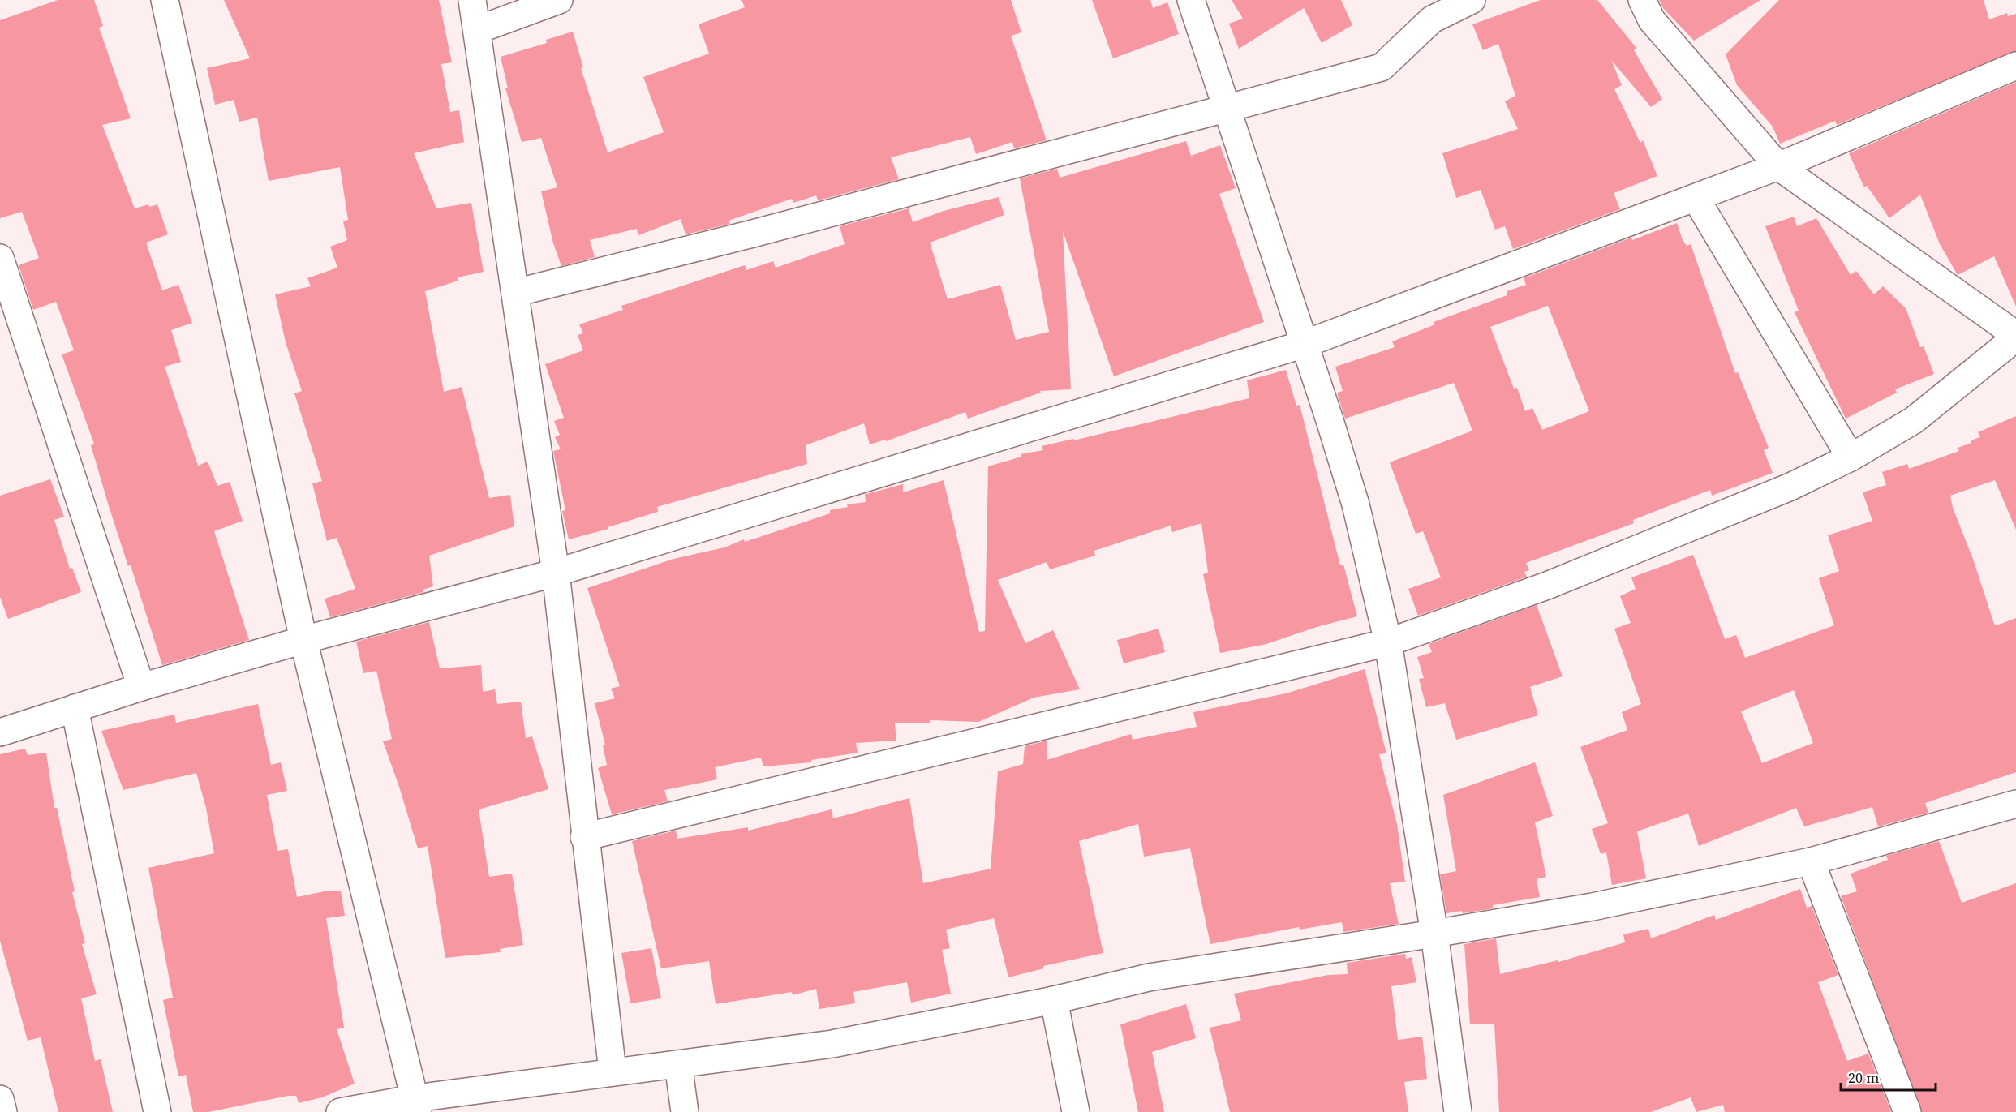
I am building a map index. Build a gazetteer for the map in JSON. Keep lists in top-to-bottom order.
{
  "scale_bar": "20 m"
}
